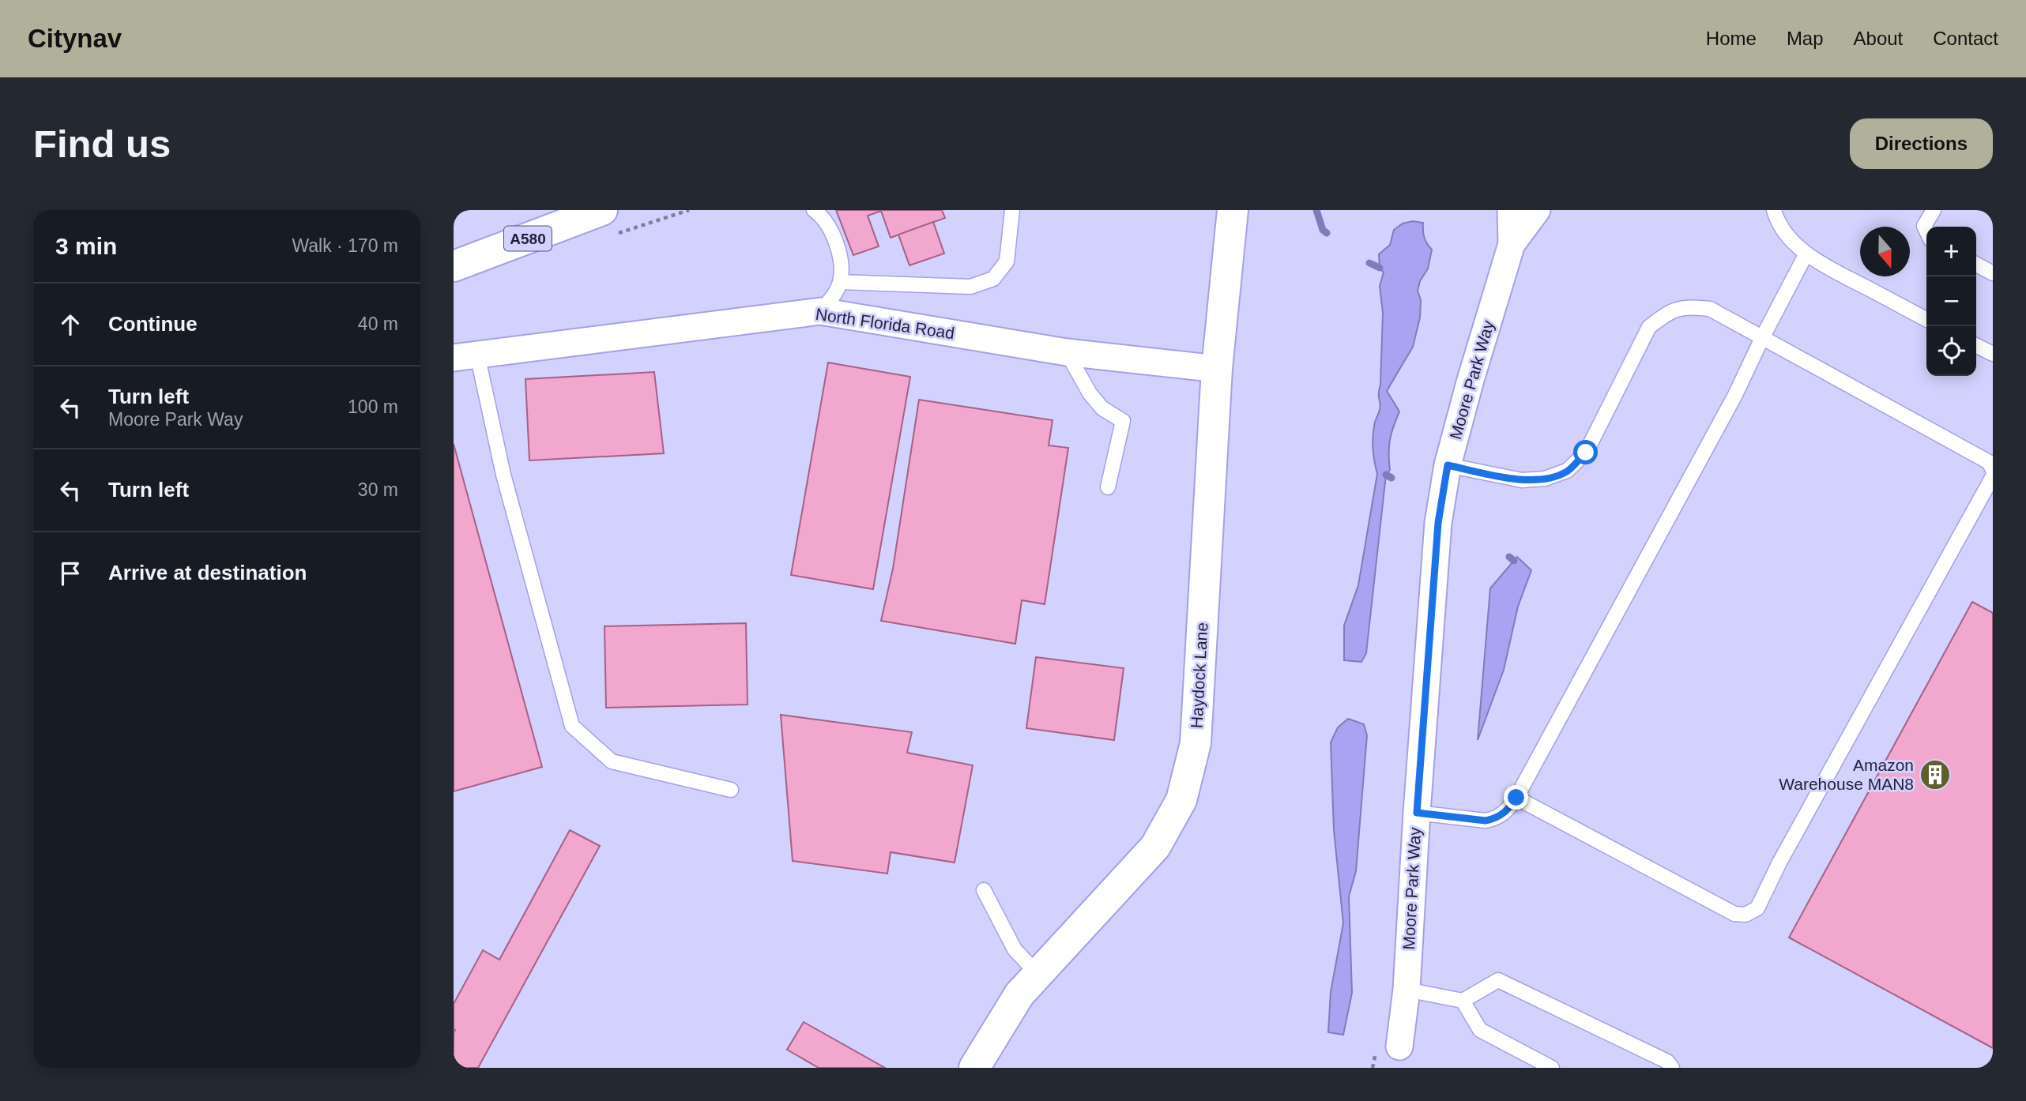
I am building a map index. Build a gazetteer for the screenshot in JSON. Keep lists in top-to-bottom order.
{
  "streets": {
    "main road": ["A580", "Haydock Lane"],
    "street": ["North Florida Road", "Moore Park Way"]
  },
  "crossings": [
    ["North Florida Road", "Haydock Lane"]
  ],
  "places": {
    "building": ["Amazon Warehouse MAN8"]
  },
  "north": "bottom",
  "page": {
    "header": "Citynav",
    "nav": [
      "Home",
      "Map",
      "About",
      "Contact"
    ],
    "buttons": "Directions",
    "title": "Find us",
    "heading": ["3 min", "Walk · 170 m"],
    "map_buttons": ["+", "−"],
    "list": [
      ["Continue", "40 m"],
      ["Turn left", "Moore Park Way", "100 m"],
      ["Turn left", "30 m"],
      "Arrive at destination"
    ]
  }
}
